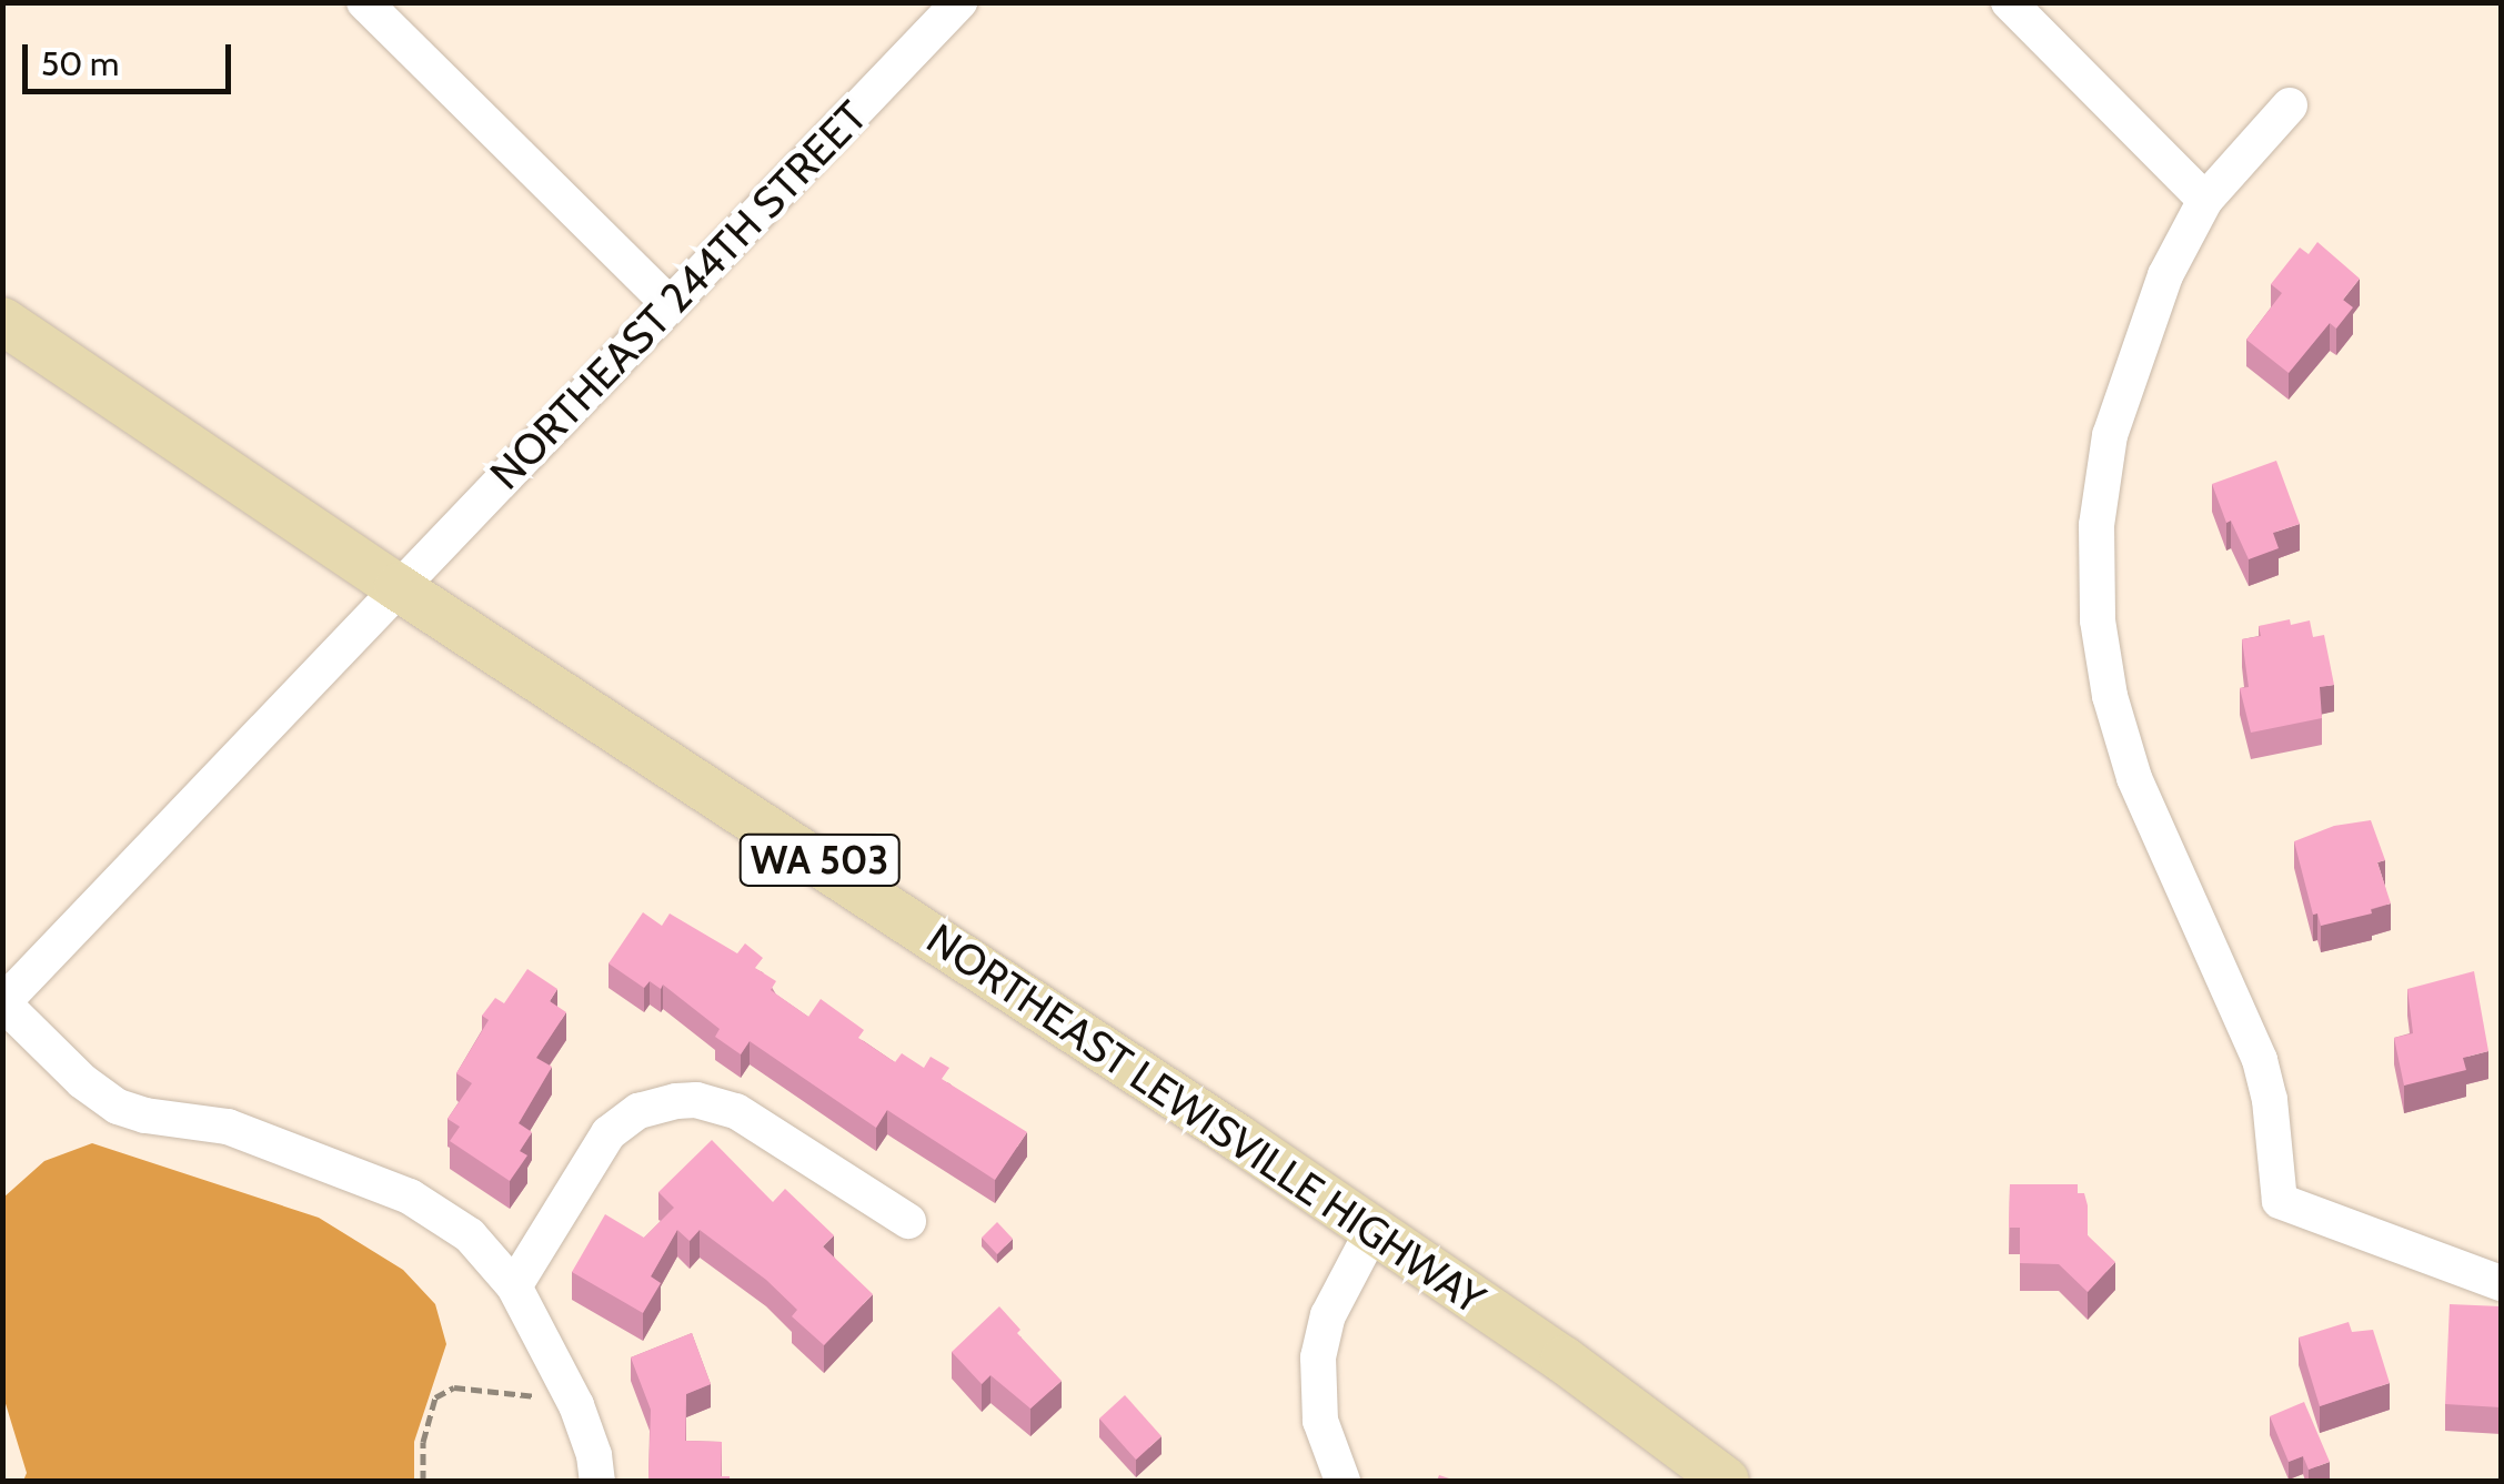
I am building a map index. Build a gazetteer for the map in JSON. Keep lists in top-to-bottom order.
{
  "streets": {
    "main road": ["WA 503", "NORTHEAST LEWISVILLE HIGHWAY"],
    "street": ["NORTHEAST 244TH STREET"]
  },
  "crossings": [
    ["NORTHEAST 244TH STREET", "WA 503"],
    ["NORTHEAST 244TH STREET", "NORTHEAST LEWISVILLE HIGHWAY"],
    ["WA 503", "NORTHEAST LEWISVILLE HIGHWAY"]
  ],
  "scale_bar": "50 m"
}
